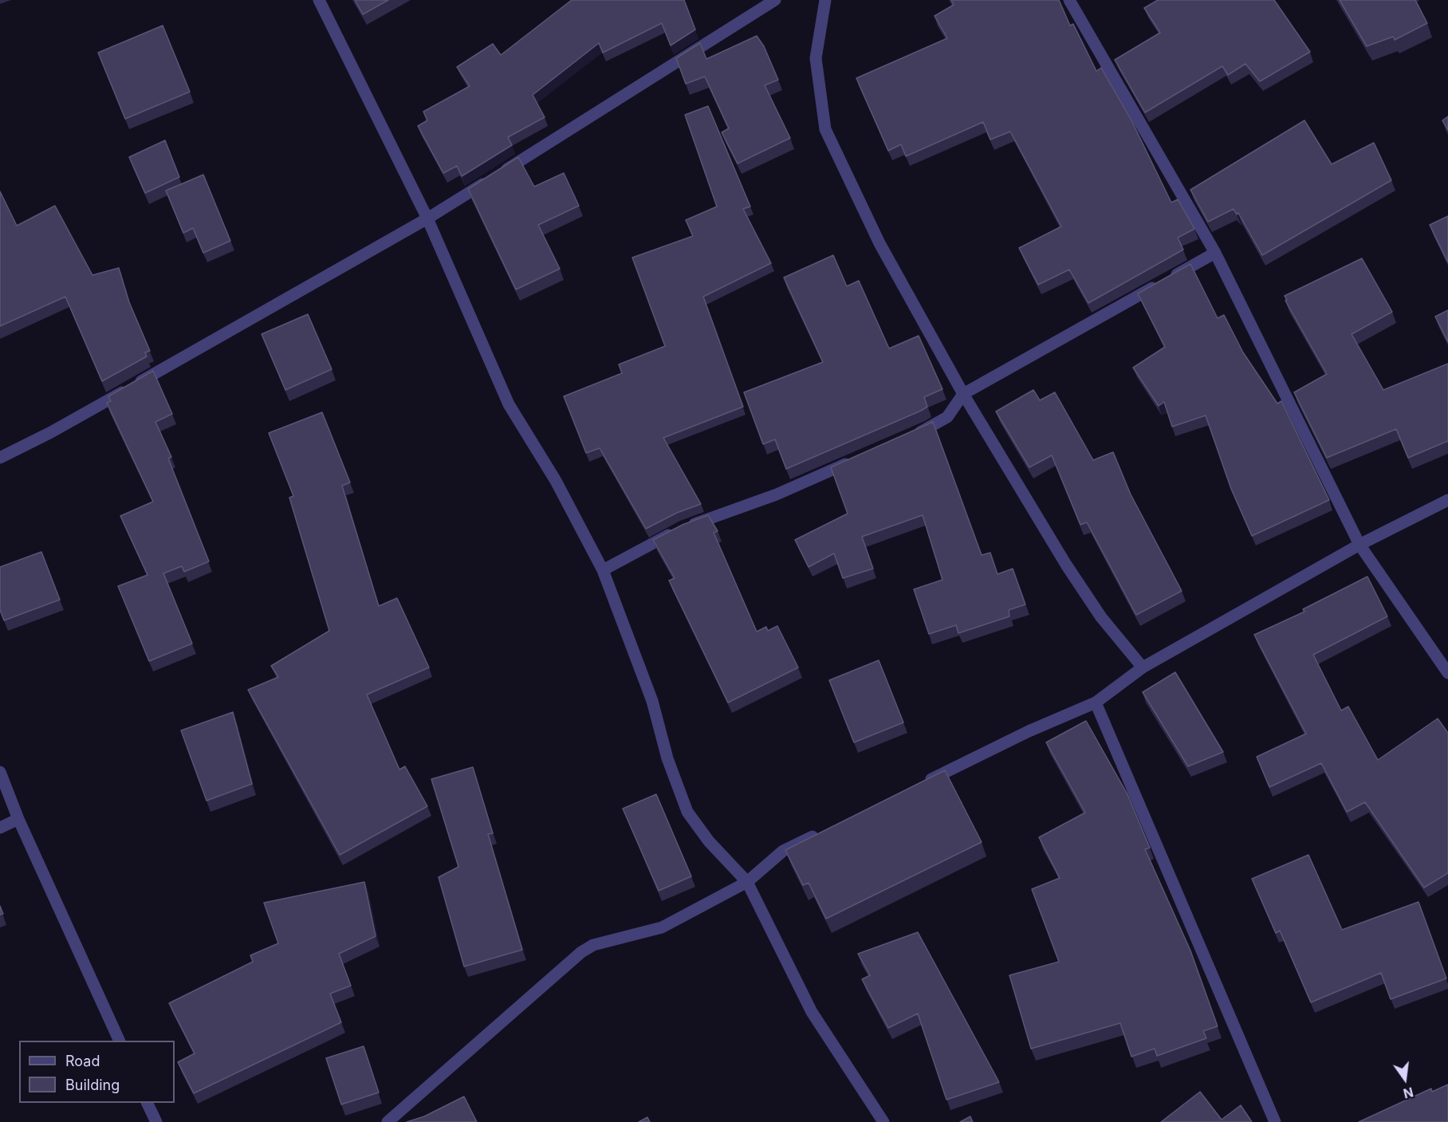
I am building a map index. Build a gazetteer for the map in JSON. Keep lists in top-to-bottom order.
{
  "legend": ["Road", "Building"],
  "north": "bottom"
}
